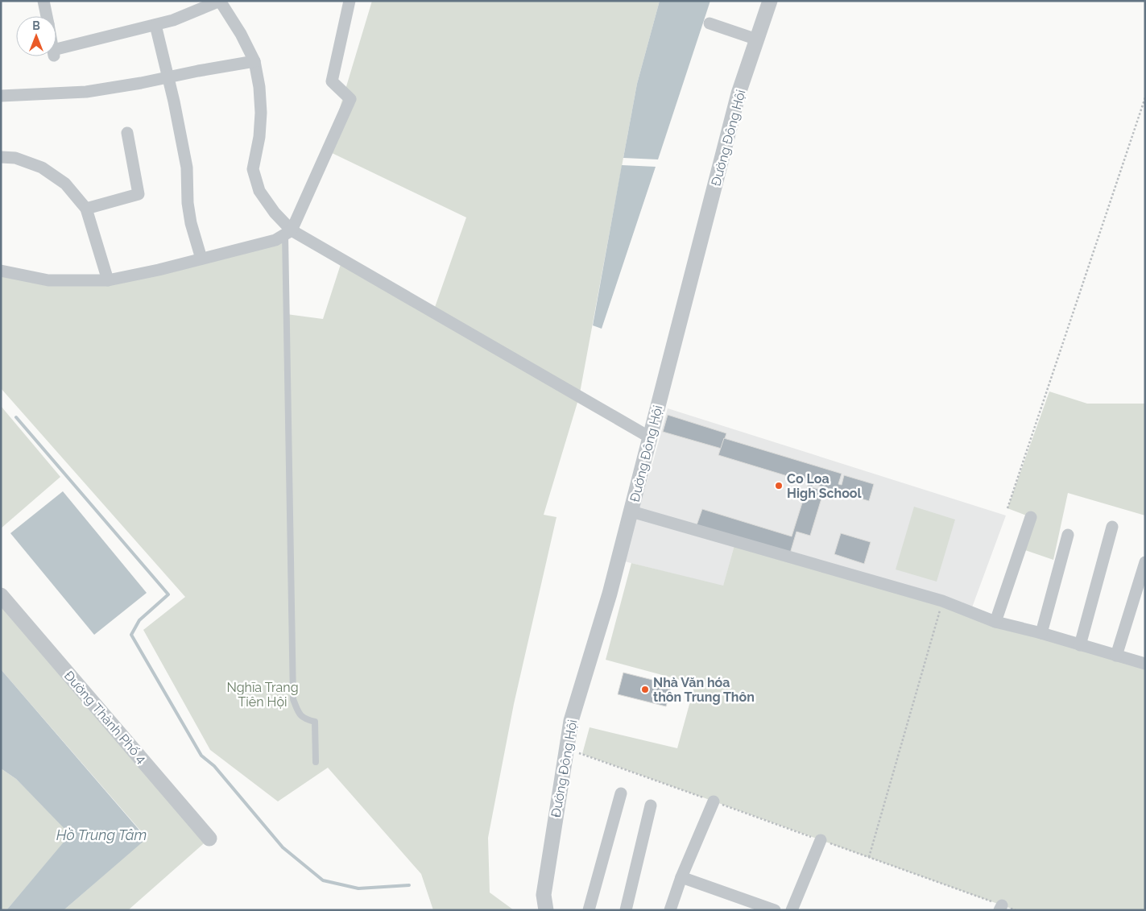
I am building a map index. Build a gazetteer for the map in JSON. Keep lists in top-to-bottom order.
{
  "streets": {
    "street": ["Đường Đông Hội", "Đường Thành Phố 4"]
  },
  "water": ["Hồ Trung Tâm"],
  "parks": ["Nghĩa Trang Tiên Hội"],
  "places": ["Co Loa High School", "Nhà Văn hóa thôn Trung Thôn"],
  "north": "top"
}
